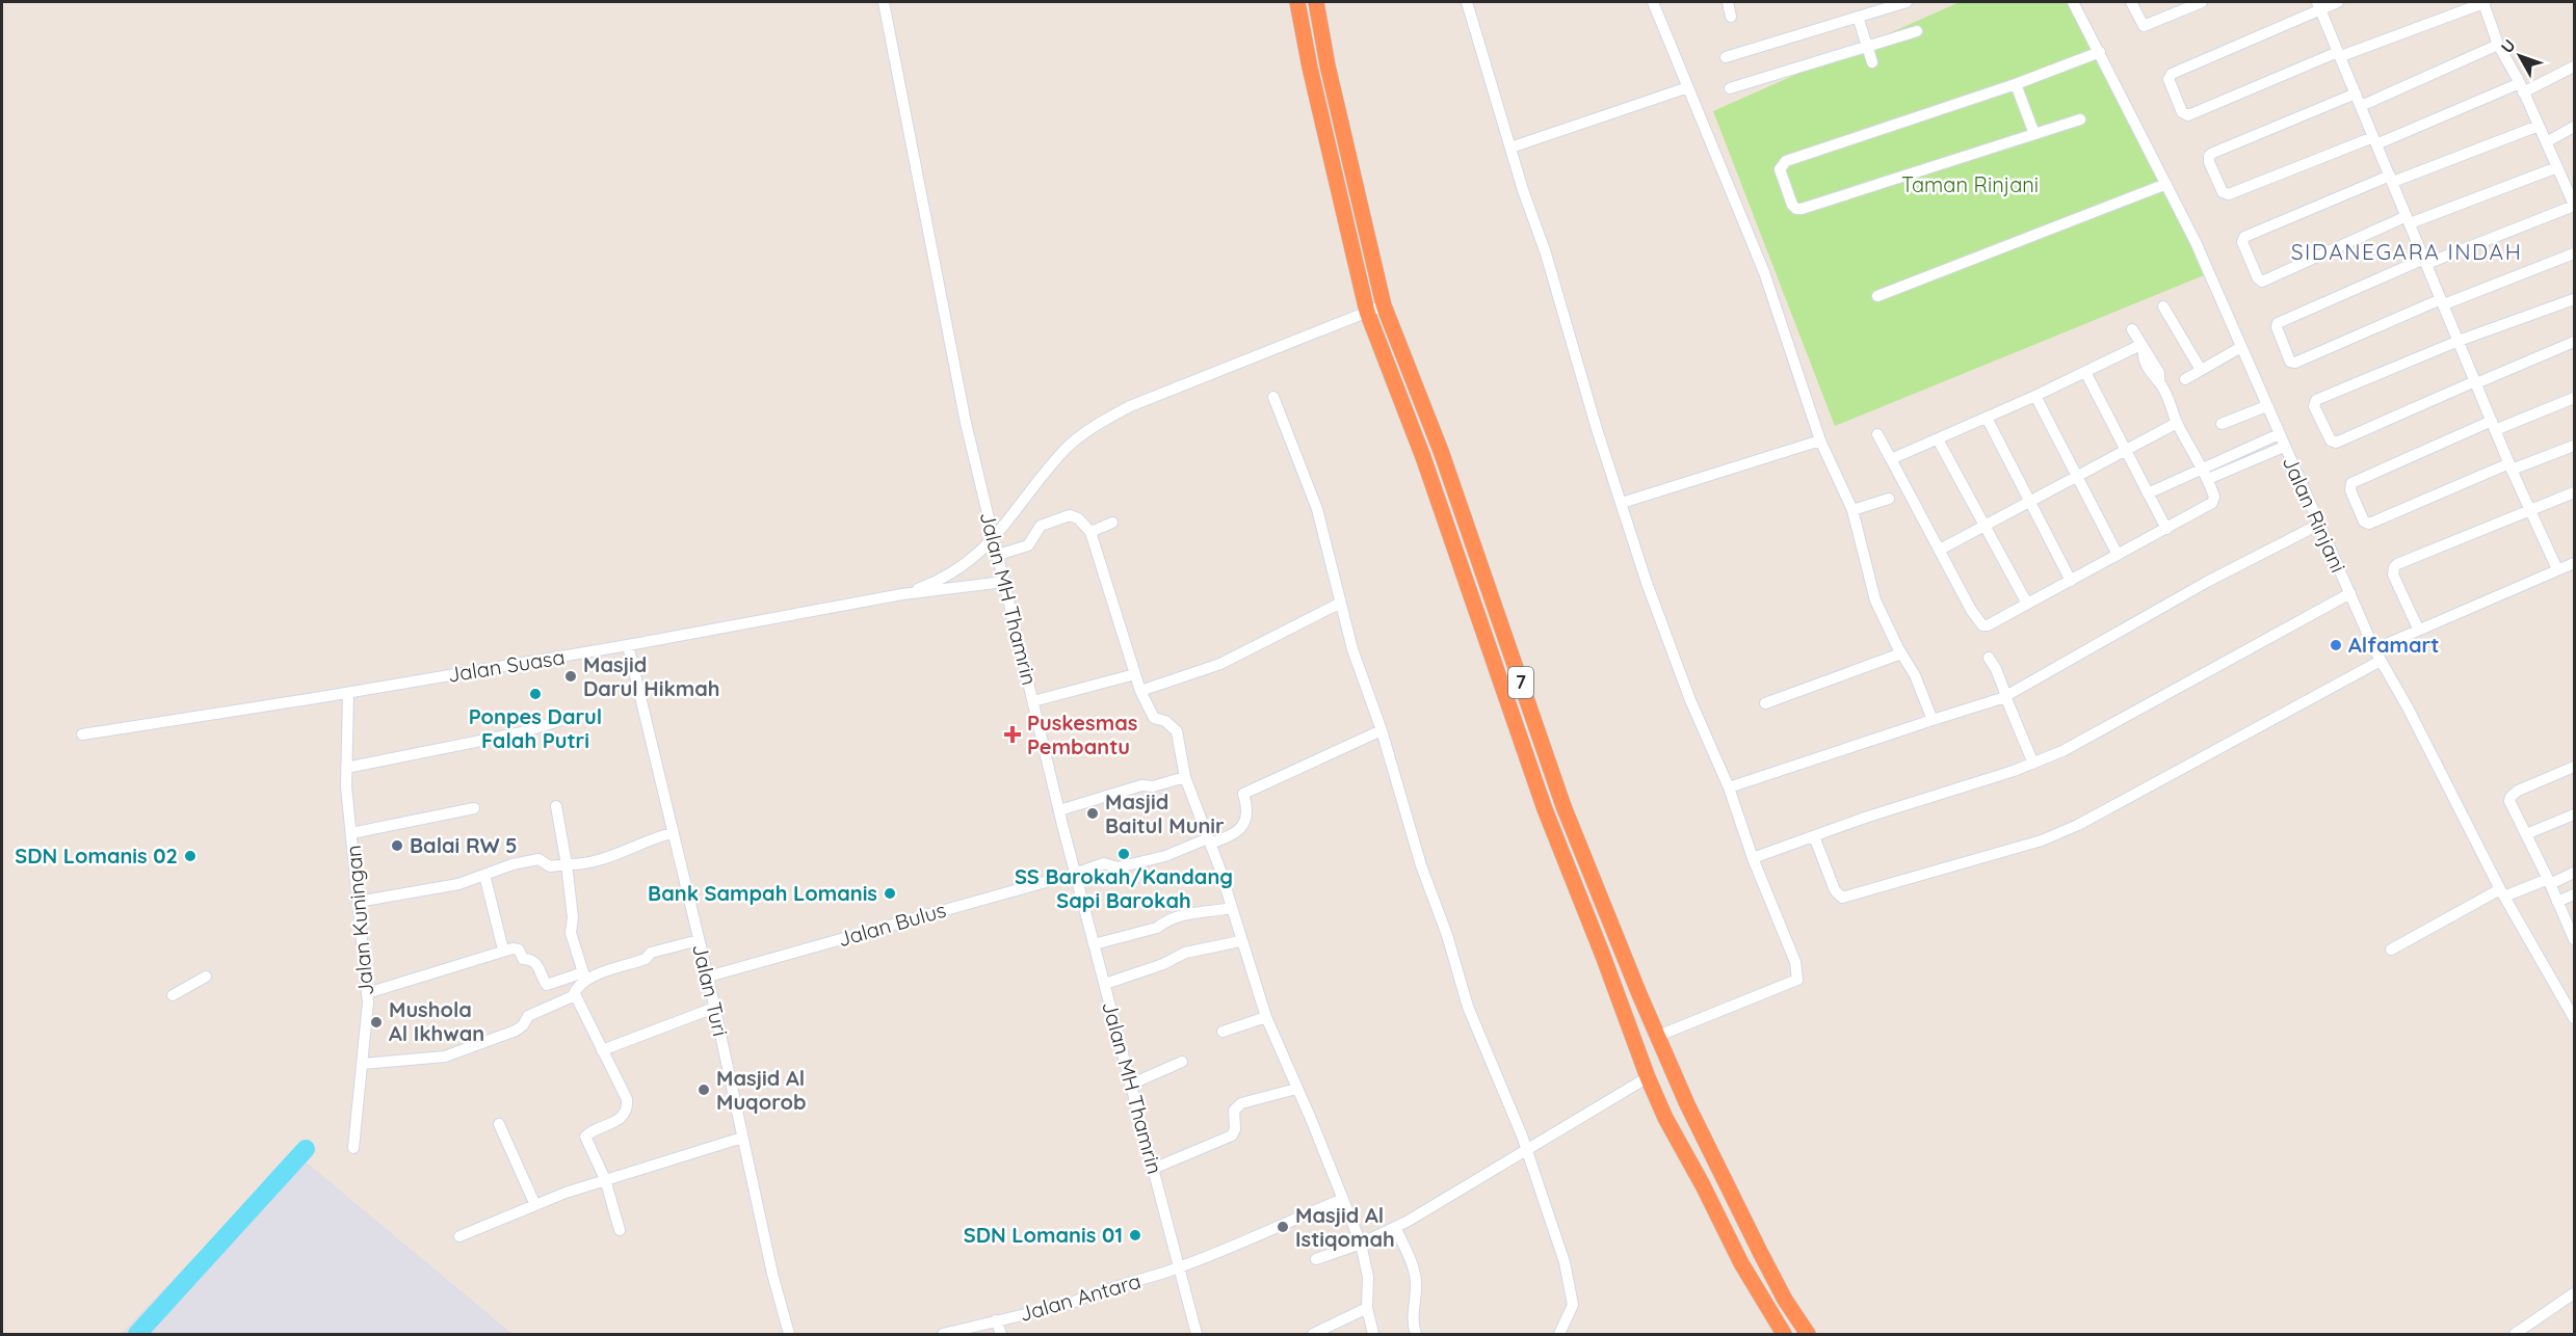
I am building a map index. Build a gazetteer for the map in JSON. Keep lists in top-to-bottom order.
{
  "streets": {
    "highway": ["7"],
    "street": [
      "Jalan Rinjani",
      "Jalan MH Thamrin",
      "Jalan Suasa",
      "Jalan Kuningan",
      "Jalan Bulus",
      "Jalan Turi",
      "Jalan Antara"
    ]
  },
  "crossings": [
    ["Jalan MH Thamrin", "Jalan Suasa"],
    ["Jalan MH Thamrin", "Jalan Bulus"],
    ["Jalan MH Thamrin", "Jalan Antara"],
    ["Jalan Suasa", "Jalan Kuningan"],
    ["Jalan Suasa", "Jalan Turi"],
    ["Jalan Bulus", "Jalan Turi"]
  ],
  "districts": ["SIDANEGARA INDAH"],
  "parks": ["Taman Rinjani"],
  "places": {
    "other": [
      "Alfamart",
      "Masjid Darul Hikmah",
      "Ponpes Darul Falah Putri",
      "Masjid Baitul Munir",
      "Balai RW 5",
      "SS Barokah/Kandang Sapi Barokah",
      "SDN Lomanis 02",
      "Bank Sampah Lomanis",
      "Mushola Al Ikhwan",
      "Masjid Al Muqorob",
      "Masjid Al Istiqomah",
      "SDN Lomanis 01"
    ],
    "health": ["Puskesmas Pembantu"]
  },
  "north": "top left"
}
